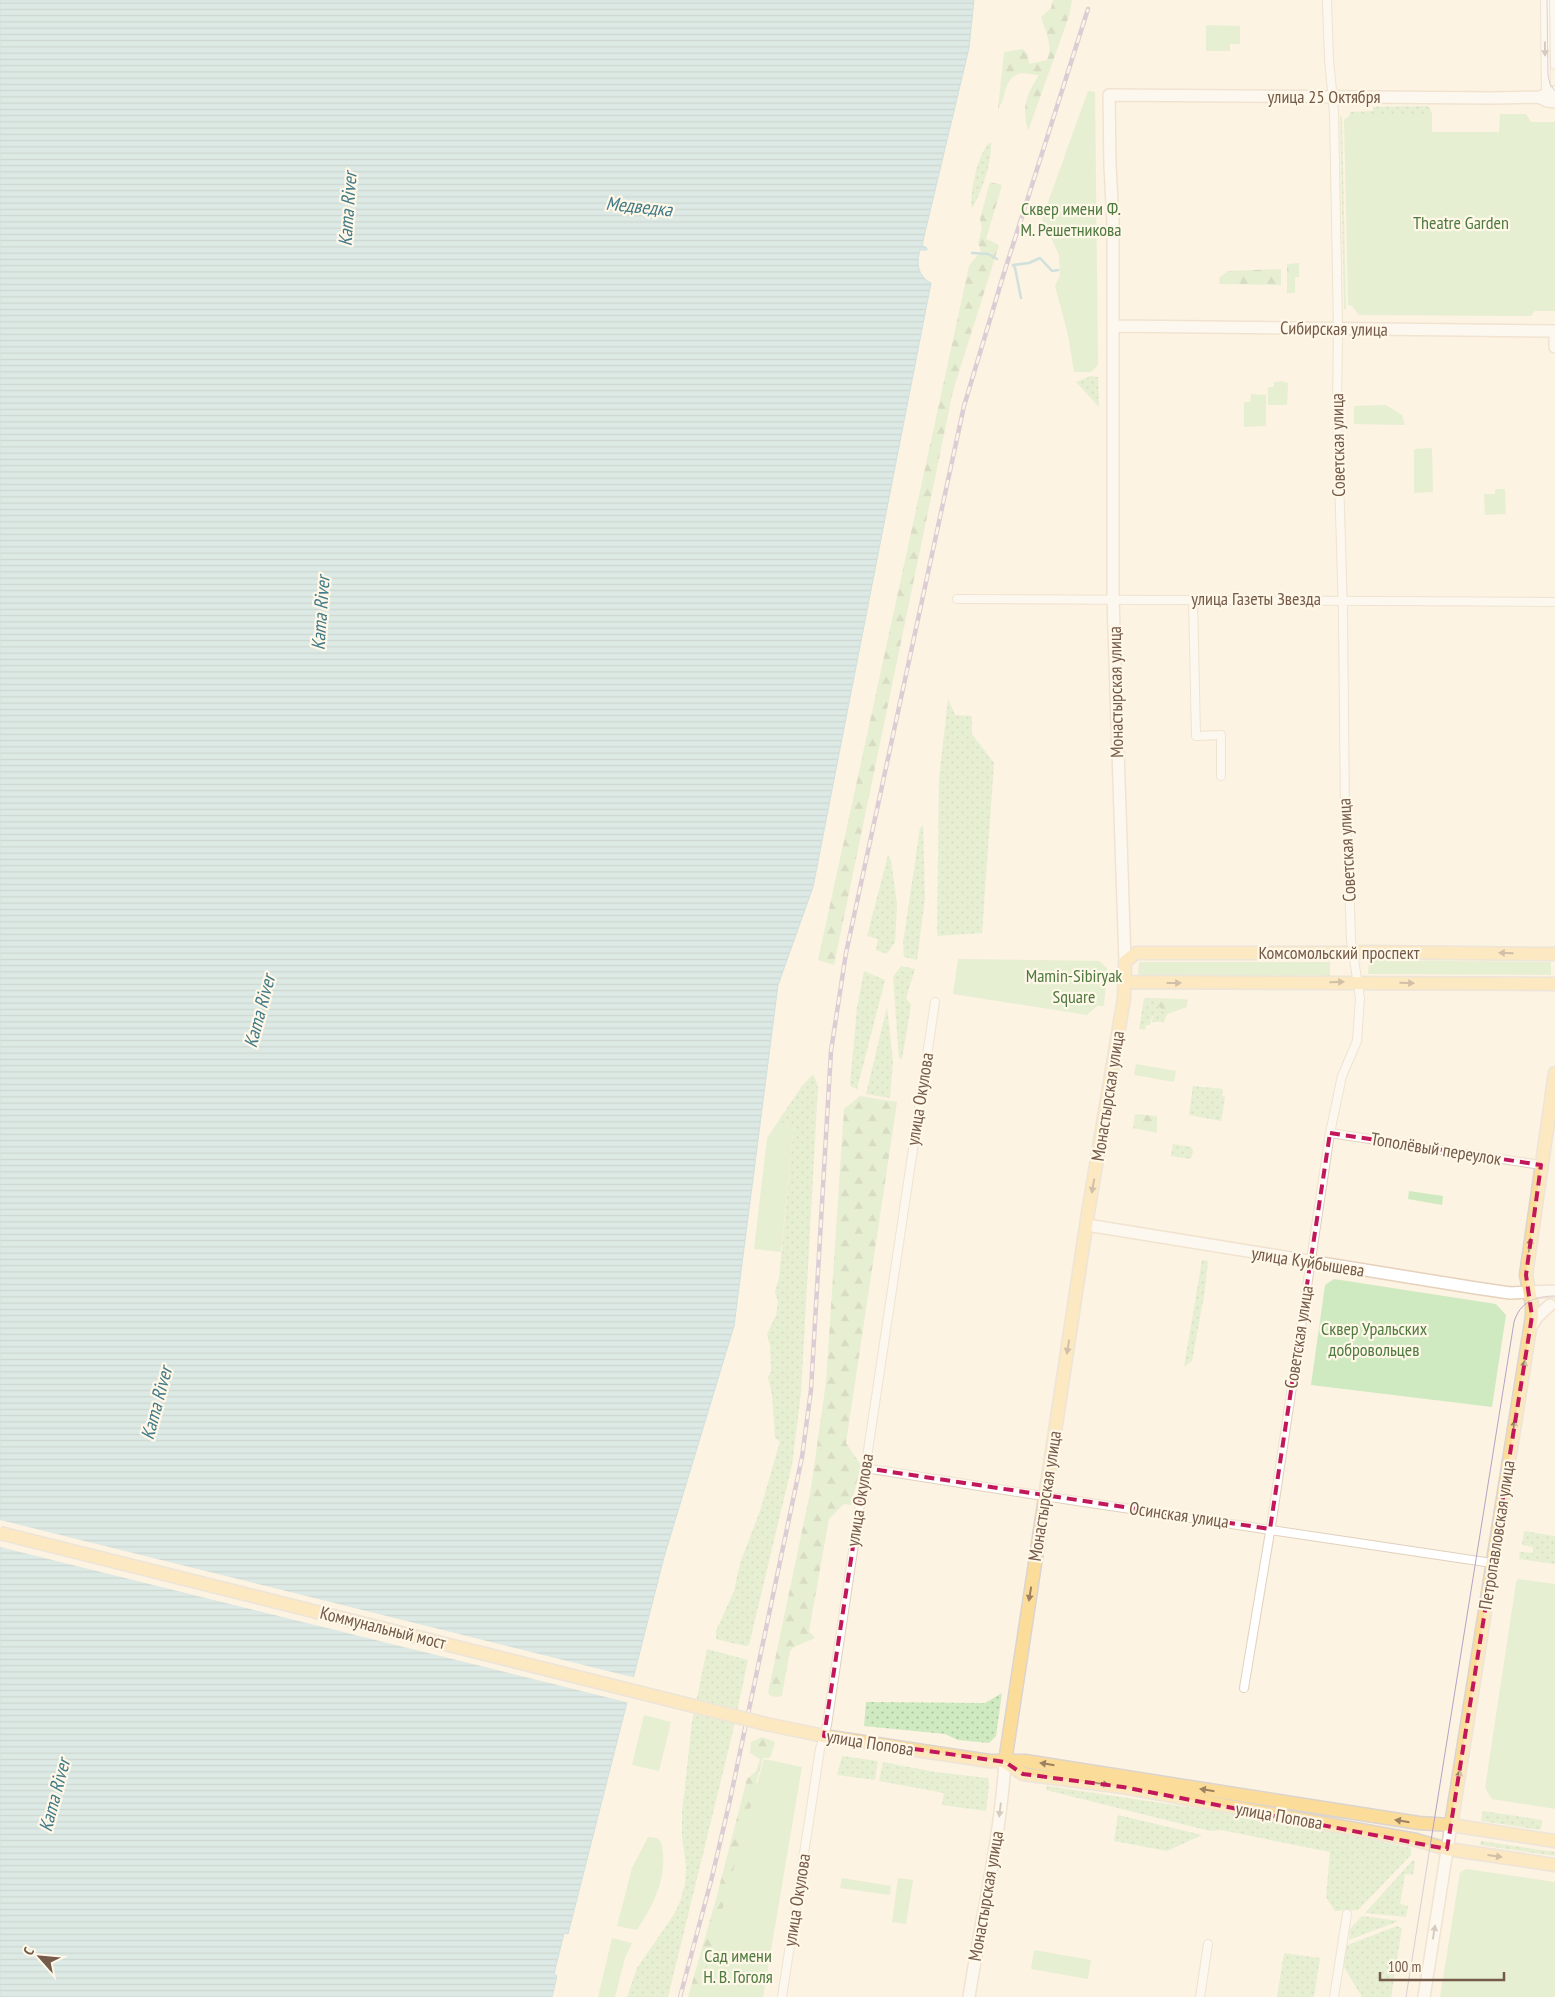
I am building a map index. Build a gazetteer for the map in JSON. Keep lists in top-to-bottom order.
{
  "streets": {
    "main road": [
      "улица 25 Октября",
      "Сибирская улица",
      "Монастырская улица",
      "Комсомольский проспект",
      "улица Куйбышева",
      "Петропавловская улица",
      "Коммунальный мост",
      "улица Попова"
    ],
    "street": [
      "Советская улица",
      "улица Газеты Звезда",
      "улица Окулова",
      "Тополёвый переулок",
      "Осинская улица"
    ]
  },
  "crossings": [
    ["улица 25 Октября", "Советская улица"],
    ["улица 25 Октября", "Монастырская улица"],
    ["Сибирская улица", "Советская улица"],
    ["Сибирская улица", "Монастырская улица"],
    ["Советская улица", "улица Газеты Звезда"],
    ["Советская улица", "Комсомольский проспект"],
    ["Советская улица", "Тополёвый переулок"],
    ["Советская улица", "улица Куйбышева"],
    ["Советская улица", "Осинская улица"],
    ["улица Газеты Звезда", "Монастырская улица"],
    ["Монастырская улица", "Комсомольский проспект"],
    ["Монастырская улица", "улица Куйбышева"],
    ["Монастырская улица", "Осинская улица"],
    ["Монастырская улица", "улица Попова"],
    ["улица Окулова", "Осинская улица"],
    ["улица Окулова", "улица Попова"],
    ["Тополёвый переулок", "Петропавловская улица"],
    ["улица Куйбышева", "Петропавловская улица"],
    ["Осинская улица", "Петропавловская улица"],
    ["Петропавловская улица", "улица Попова"],
    ["Коммунальный мост", "улица Попова"]
  ],
  "one_way": ["Монастырская улица", "Петропавловская улица"],
  "water": ["Медведка", "Kama River"],
  "parks": [
    "Сквер имени Ф. М. Решетникова",
    "Theatre Garden",
    "Mamin-Sibiryak Square",
    "Сквер Уральских добровольцев",
    "Сад имени Н. В. Гоголя"
  ],
  "scale_bar": "100 m",
  "north": "top left"
}
